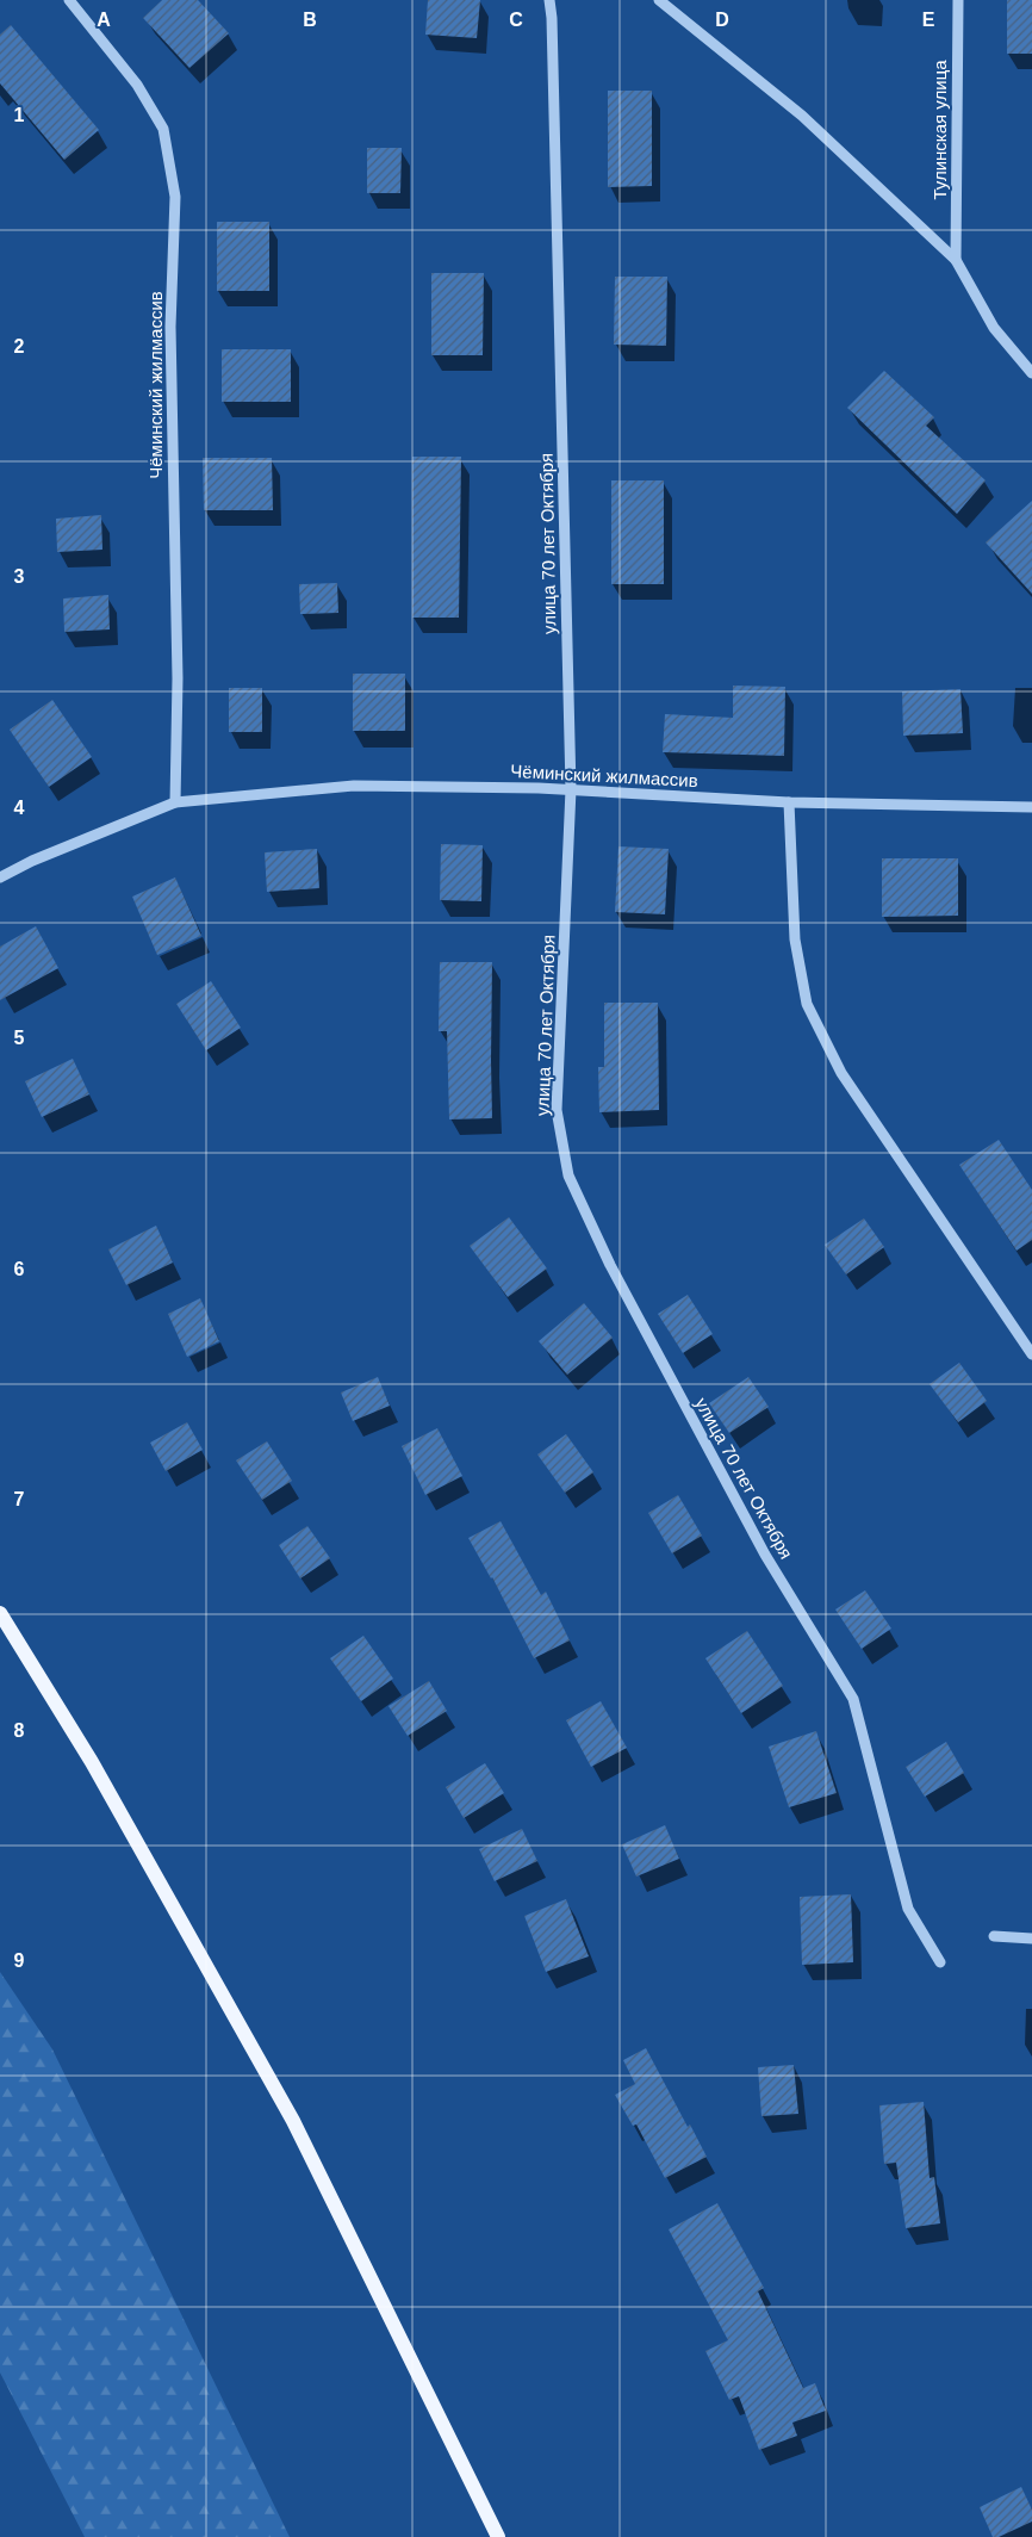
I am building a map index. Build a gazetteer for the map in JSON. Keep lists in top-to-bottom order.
{
  "streets": {
    "street": ["Тулинская улица", "Чёминский жилмассив", "улица 70 лет Октября"]
  },
  "crossings": [
    ["Чёминский жилмассив", "улица 70 лет Октября"]
  ],
  "grid": {
    "columns": [
      "A",
      "B",
      "C",
      "D",
      "E"
    ],
    "rows": [
      "1",
      "2",
      "3",
      "4",
      "5",
      "6",
      "7",
      "8",
      "9"
    ]
  }
}
